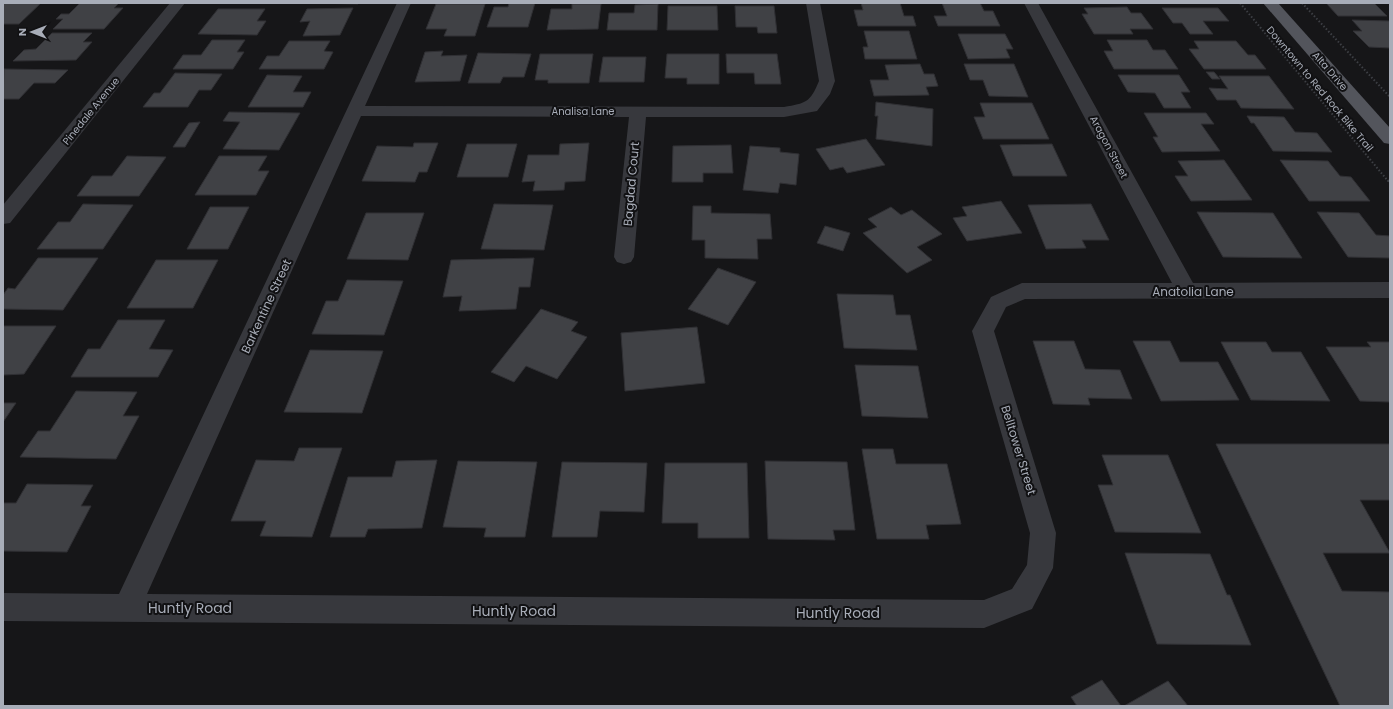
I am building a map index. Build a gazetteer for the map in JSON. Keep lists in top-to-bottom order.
{
  "streets": {
    "main road": ["Alta Drive"],
    "street": [
      "Pinedale Avenue",
      "Analisa Lane",
      "Aragon Street",
      "Bagdad Court",
      "Anatolia Lane",
      "Barkentine Street",
      "Belltower Street",
      "Huntly Road"
    ],
    "path": ["Downtown to Red Rock Bike Trail"]
  },
  "crossings": [
    ["Analisa Lane", "Bagdad Court"],
    ["Analisa Lane", "Barkentine Street"],
    ["Aragon Street", "Anatolia Lane"],
    ["Anatolia Lane", "Belltower Street"],
    ["Barkentine Street", "Huntly Road"],
    ["Belltower Street", "Huntly Road"]
  ],
  "north": "left"
}
